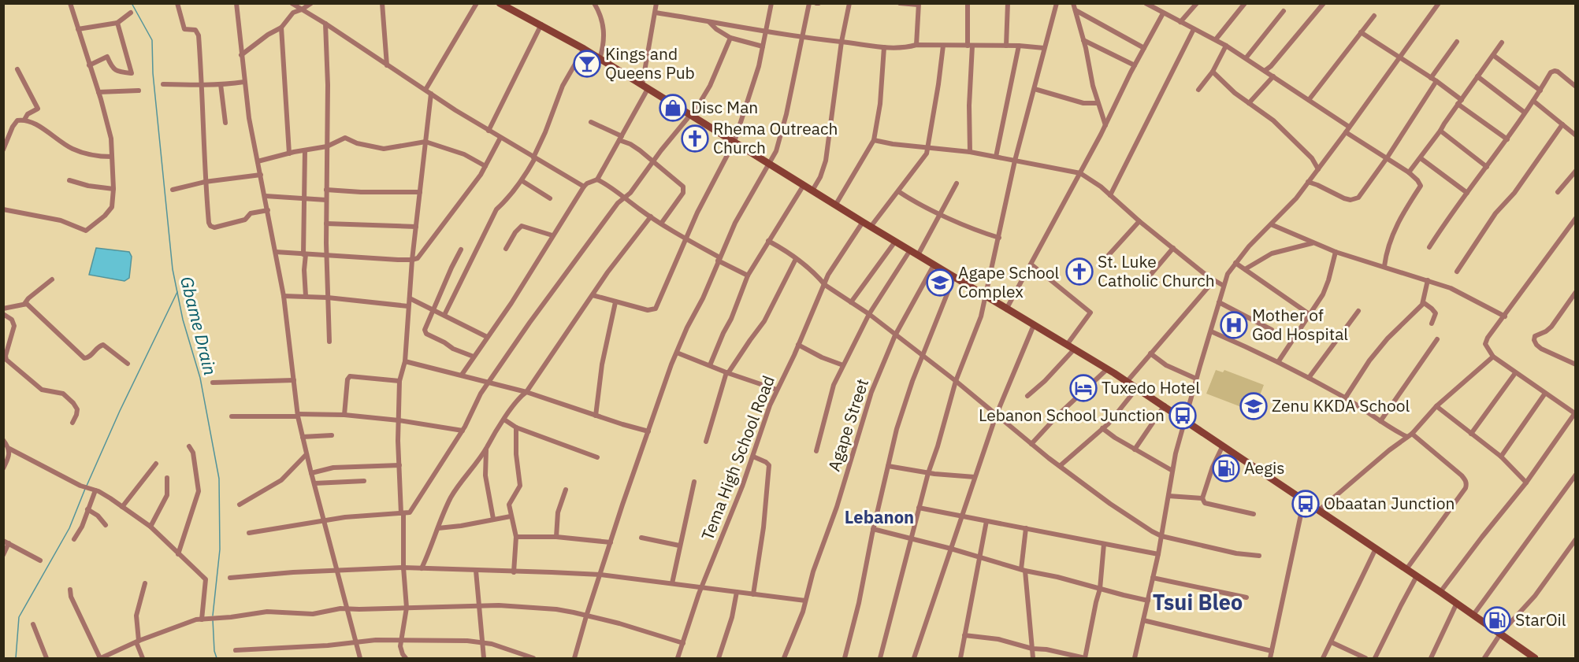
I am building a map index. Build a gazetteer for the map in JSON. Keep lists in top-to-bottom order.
{
  "streets": {
    "street": ["Agape Street", "Tema High School Road"]
  },
  "districts": ["Lebanon", "Tsui Bleo"],
  "water": ["Gbame Drain"],
  "places": {
    "bar": ["Kings and Queens Pub"],
    "shop": ["Disc Man"],
    "church": ["Rhema Outreach Church", "St. Luke Catholic Church"],
    "school or university": ["Agape School Complex", "Zenu KKDA School"],
    "hospital": ["Mother of God Hospital"],
    "hotel": ["Tuxedo Hotel"],
    "bus stop": ["Lebanon School Junction", "Obaatan Junction"],
    "fuel station": ["Aegis", "StarOil"]
  }
}
